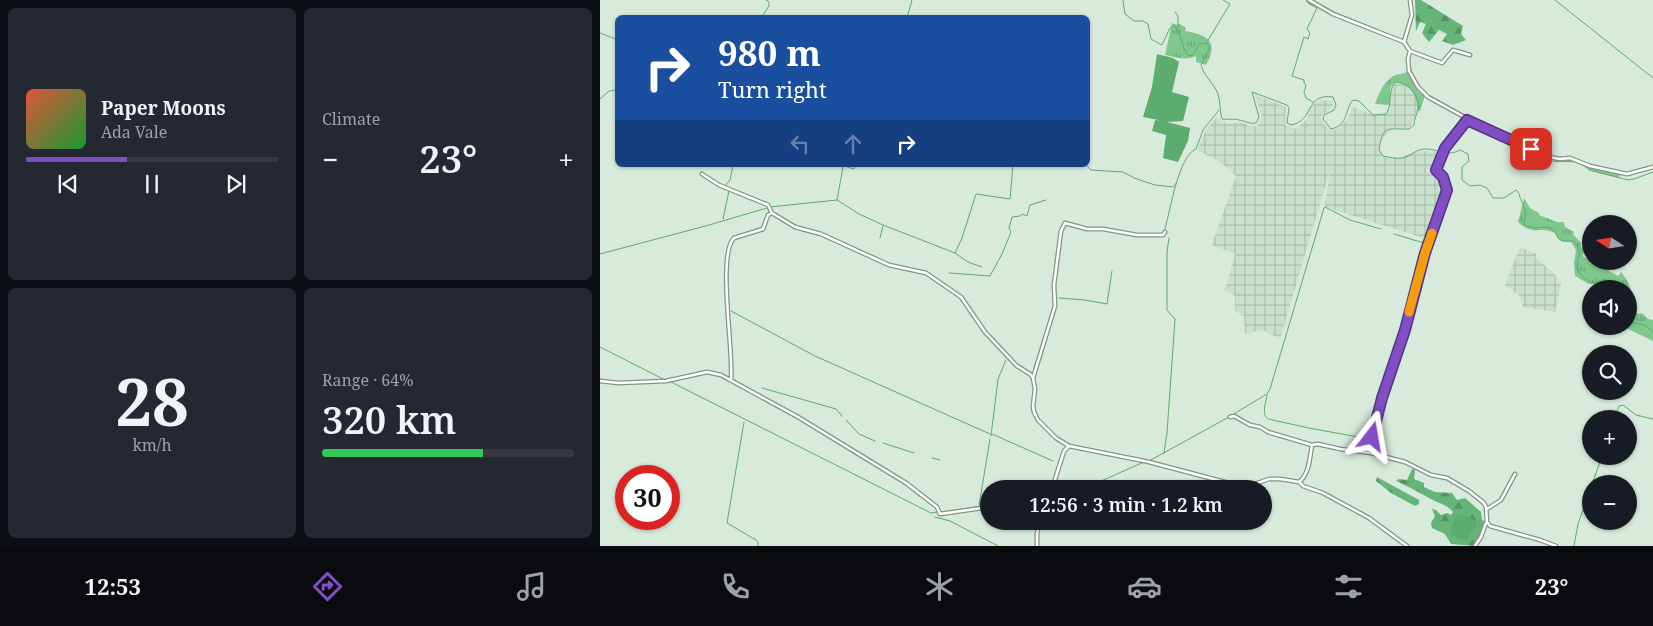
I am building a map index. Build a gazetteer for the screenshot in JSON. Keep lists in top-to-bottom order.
{
  "north": "left",
  "page": {
    "tile": [
      "Climate",
      ["28", "km/h"],
      ["Range · 64%", "320 km"]
    ],
    "turn": ["980 m", "Turn right"],
    "song": ["Paper Moons", "Ada Vale"],
    "heat": ["−", "23°", "+"],
    "map_buttons": ["+", "−"],
    "limit": "30",
    "trip": "12:56 · 3 min · 1.2 km",
    "tabs": ["12:53", "23°"]
  }
}
